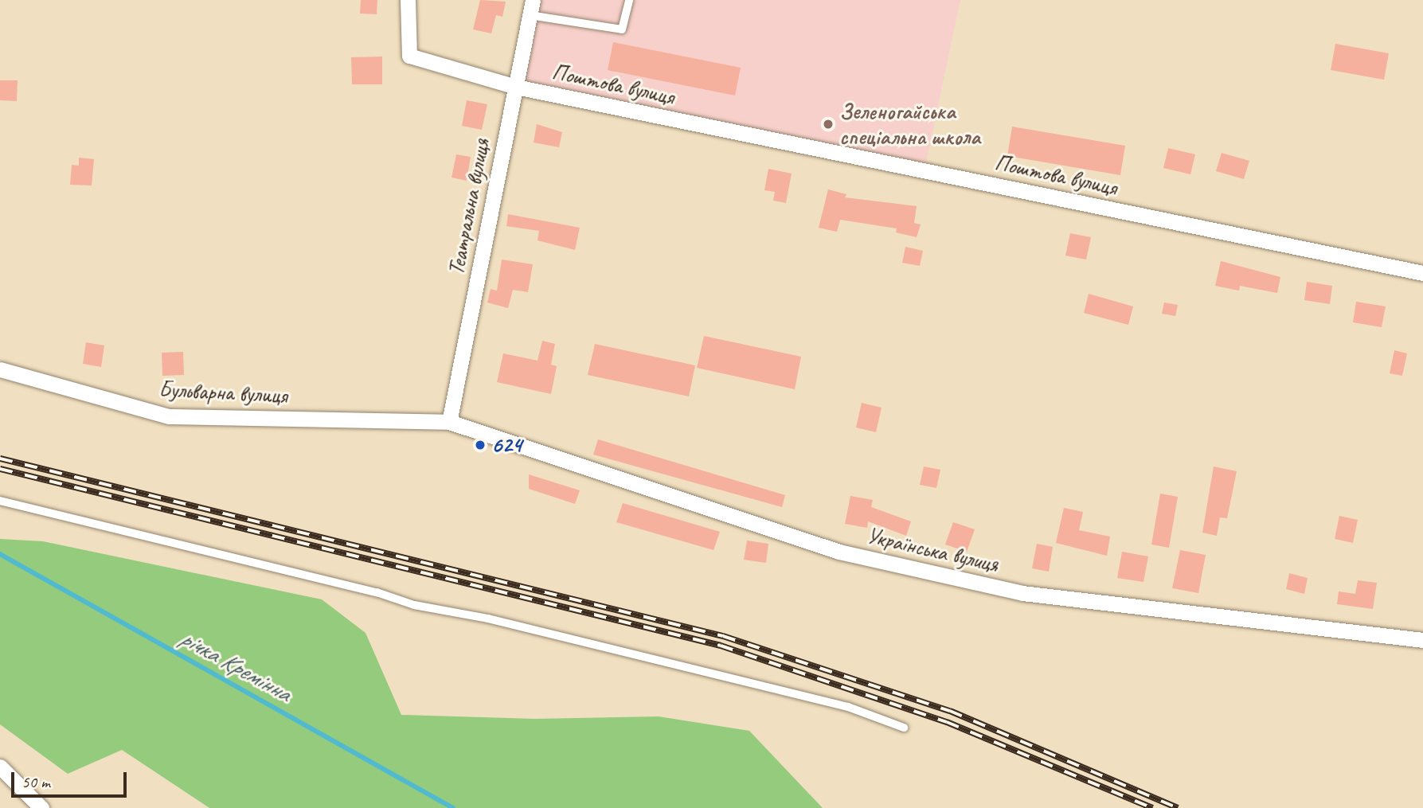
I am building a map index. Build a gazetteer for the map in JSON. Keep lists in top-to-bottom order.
{
  "streets": {
    "street": [
      "Поштова вулиця",
      "Театральна вулиця",
      "Бульварна вулиця",
      "Українська вулиця"
    ]
  },
  "crossings": [
    ["Поштова вулиця", "Театральна вулиця"],
    ["Театральна вулиця", "Бульварна вулиця"],
    ["Театральна вулиця", "Українська вулиця"],
    ["Бульварна вулиця", "Українська вулиця"]
  ],
  "water": ["річка Кремінна"],
  "places": ["Зеленогайська спеціальна школа", "624"],
  "scale_bar": "50 m"
}
